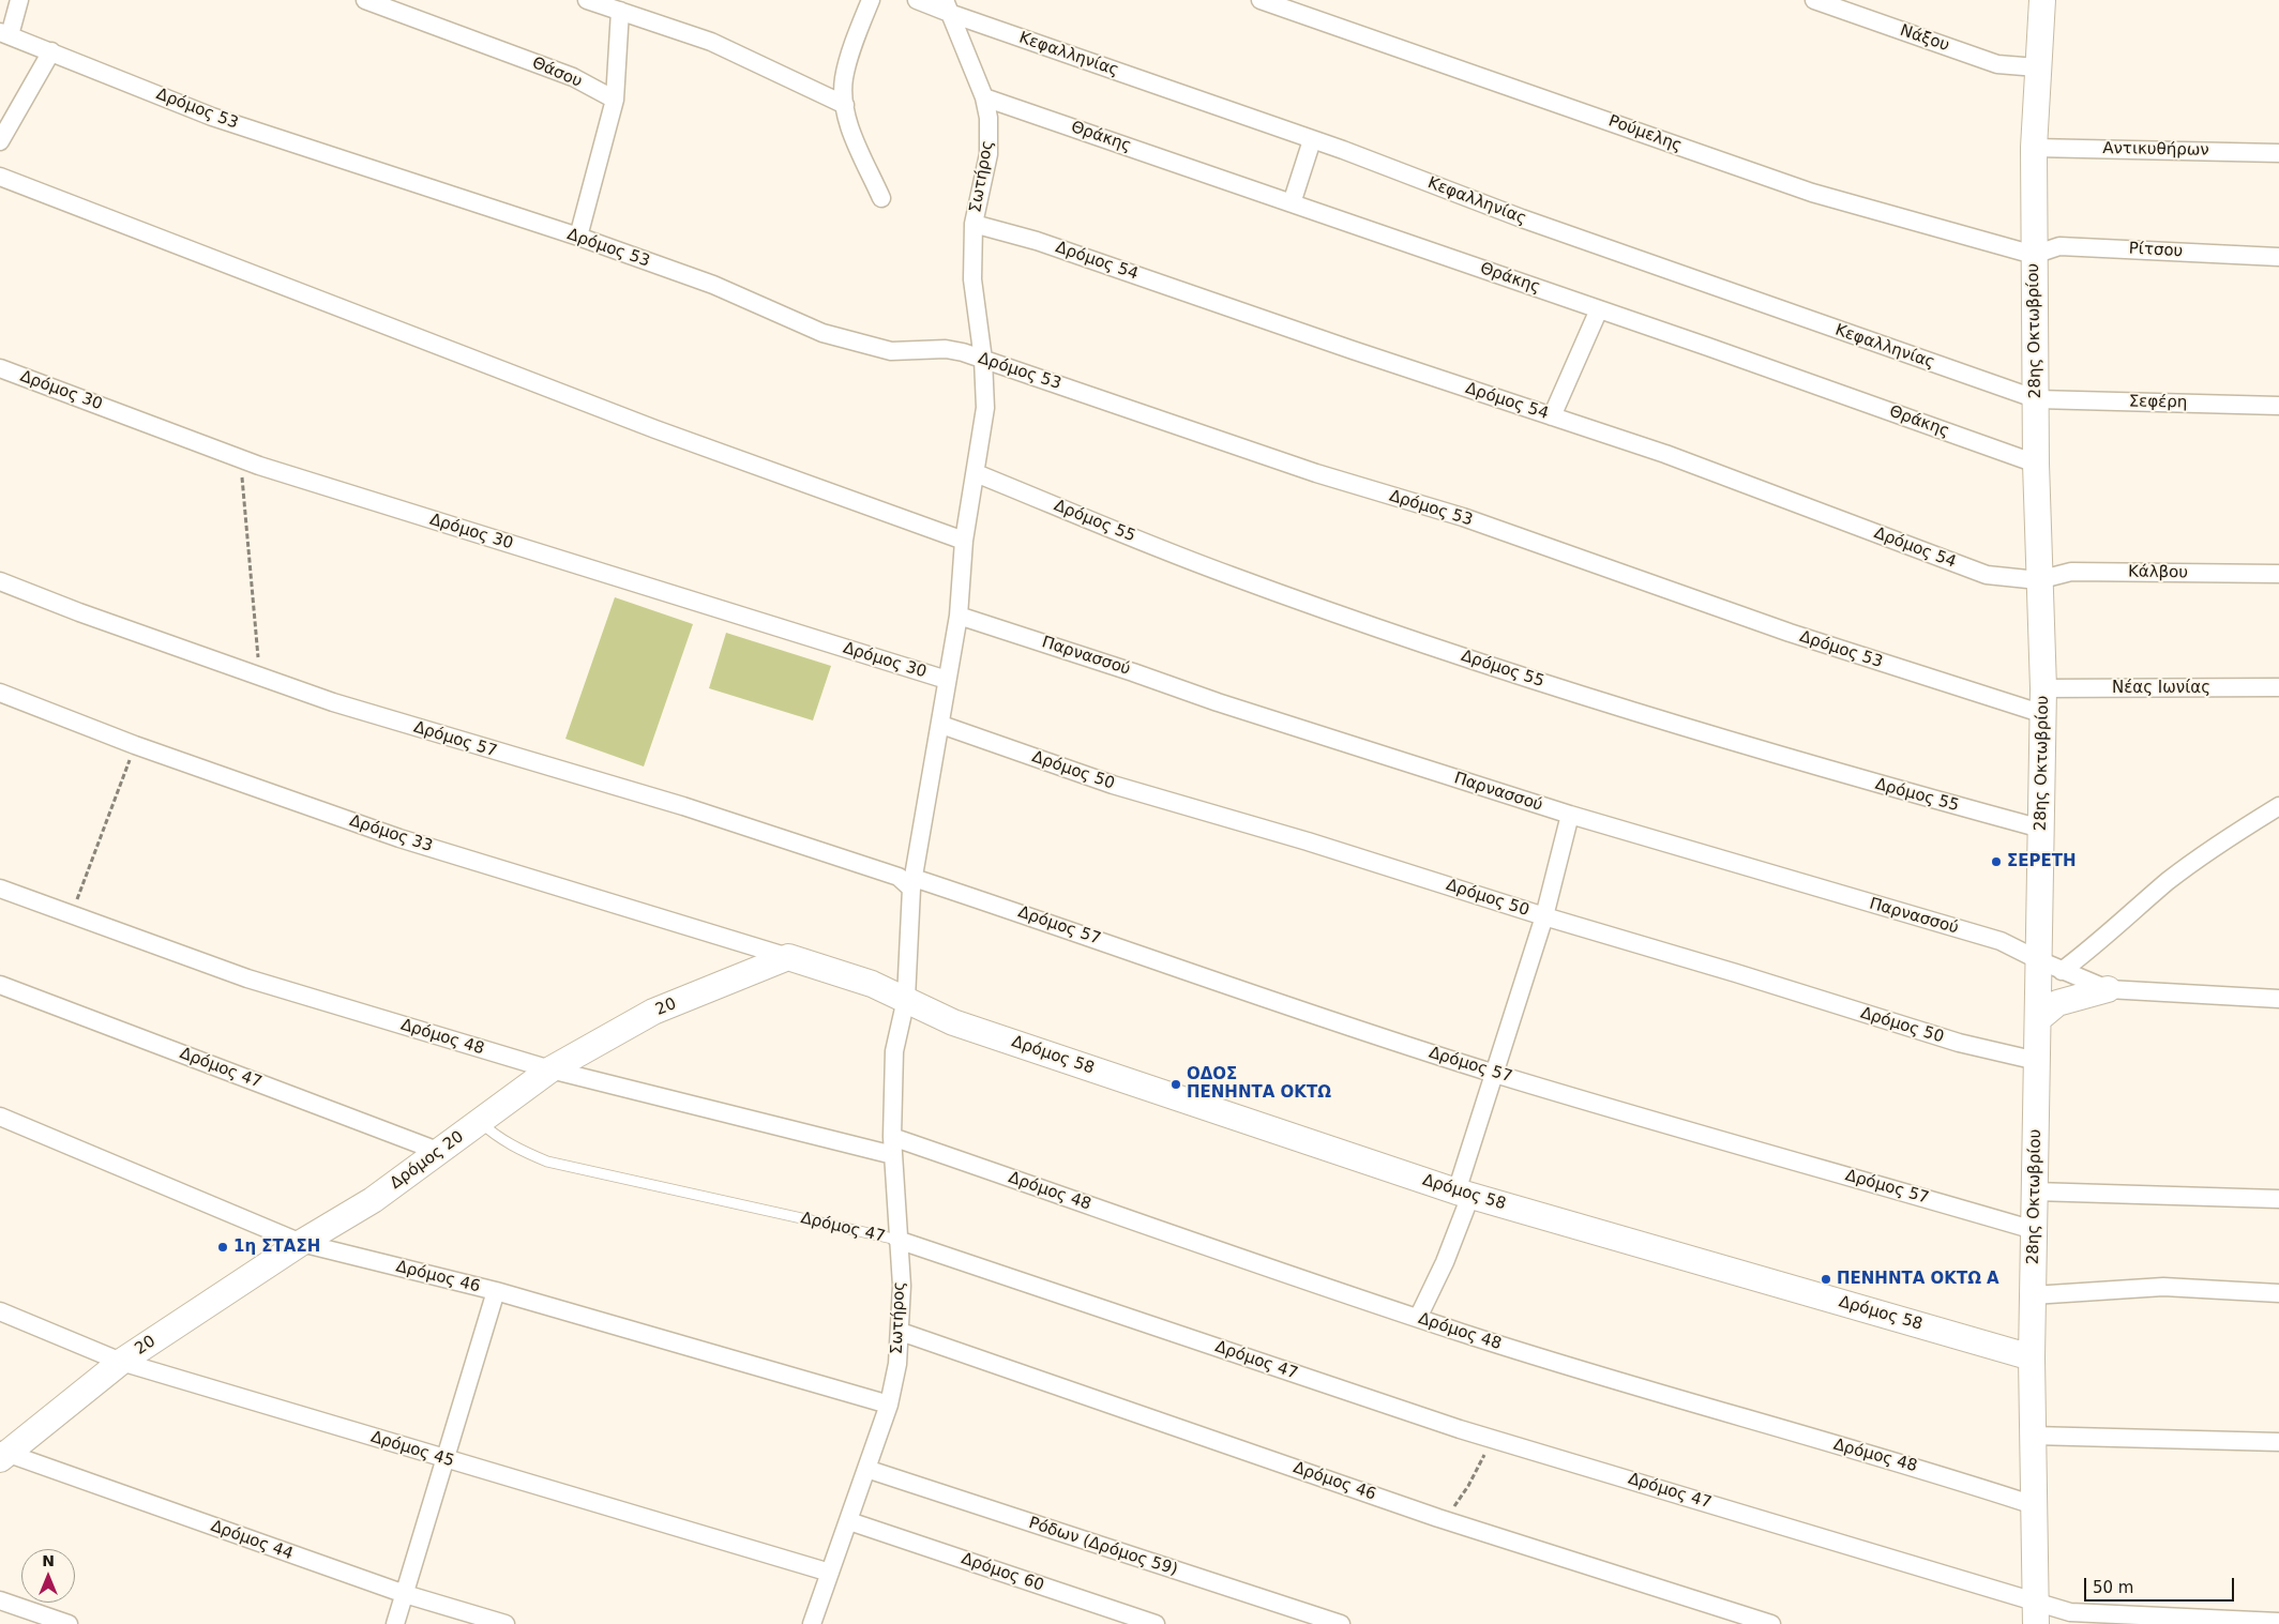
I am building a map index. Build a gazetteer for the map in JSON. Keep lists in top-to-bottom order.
{
  "streets": {
    "street": [
      "Νάξου",
      "Κεφαλληνίας",
      "Θάσου",
      "Δρόμος 53",
      "Ρούμελης",
      "Θράκης",
      "Αντικυθήρων",
      "Σωτήρος",
      "Ρίτσου",
      "Δρόμος 54",
      "28ης Οκτωβρίου",
      "Δρόμος 30",
      "Σεφέρη",
      "Δρόμος 55",
      "Κάλβου",
      "Παρνασσού",
      "Νέας Ιωνίας",
      "Δρόμος 57",
      "Δρόμος 50",
      "Δρόμος 33",
      "20",
      "Δρόμος 48",
      "Δρόμος 58",
      "Δρόμος 47",
      "Δρόμος 20",
      "Δρόμος 46",
      "Δρόμος 45",
      "Δρόμος 44",
      "Ρόδων (Δρόμος 59)",
      "Δρόμος 60"
    ]
  },
  "crossings": [
    ["Νάξου", "28ης Οκτωβρίου"],
    ["Κεφαλληνίας", "Σωτήρος"],
    ["Κεφαλληνίας", "28ης Οκτωβρίου"],
    ["Κεφαλληνίας", "Σεφέρη"],
    ["Δρόμος 53", "Σωτήρος"],
    ["Δρόμος 53", "28ης Οκτωβρίου"],
    ["Ρούμελης", "Ρίτσου"],
    ["Ρούμελης", "28ης Οκτωβρίου"],
    ["Θράκης", "Σωτήρος"],
    ["Θράκης", "28ης Οκτωβρίου"],
    ["Αντικυθήρων", "28ης Οκτωβρίου"],
    ["Σωτήρος", "Δρόμος 54"],
    ["Σωτήρος", "Δρόμος 30"],
    ["Σωτήρος", "Δρόμος 55"],
    ["Σωτήρος", "Παρνασσού"],
    ["Σωτήρος", "Δρόμος 57"],
    ["Σωτήρος", "Δρόμος 50"],
    ["Σωτήρος", "Δρόμος 48"],
    ["Σωτήρος", "Δρόμος 58"],
    ["Σωτήρος", "Δρόμος 47"],
    ["Σωτήρος", "Δρόμος 46"],
    ["Σωτήρος", "Δρόμος 45"],
    ["Σωτήρος", "Ρόδων (Δρόμος 59)"],
    ["Σωτήρος", "Δρόμος 60"],
    ["Ρίτσου", "28ης Οκτωβρίου"],
    ["Δρόμος 54", "28ης Οκτωβρίου"],
    ["Δρόμος 54", "Κάλβου"],
    ["28ης Οκτωβρίου", "Σεφέρη"],
    ["28ης Οκτωβρίου", "Δρόμος 55"],
    ["28ης Οκτωβρίου", "Κάλβου"],
    ["28ης Οκτωβρίου", "Παρνασσού"],
    ["28ης Οκτωβρίου", "Νέας Ιωνίας"],
    ["28ης Οκτωβρίου", "Δρόμος 57"],
    ["28ης Οκτωβρίου", "Δρόμος 50"],
    ["28ης Οκτωβρίου", "Δρόμος 48"],
    ["28ης Οκτωβρίου", "Δρόμος 58"],
    ["28ης Οκτωβρίου", "Δρόμος 47"],
    ["Δρόμος 33", "20"],
    ["Δρόμος 33", "Δρόμος 58"],
    ["20", "Δρόμος 48"],
    ["20", "Δρόμος 58"],
    ["20", "Δρόμος 20"],
    ["20", "Δρόμος 46"],
    ["20", "Δρόμος 45"],
    ["20", "Δρόμος 44"],
    ["Δρόμος 48", "Δρόμος 20"],
    ["Δρόμος 47", "Δρόμος 20"],
    ["Δρόμος 20", "Δρόμος 46"]
  ],
  "places": [
    "ΣΕΡΕΤΗ",
    "ΟΔΟΣ ΠΕΝΗΝΤΑ ΟΚΤΩ",
    "1η ΣΤΑΣΗ",
    "ΠΕΝΗΝΤΑ ΟΚΤΩ Α"
  ],
  "scale_bar": "50 m",
  "north": "top"
}
